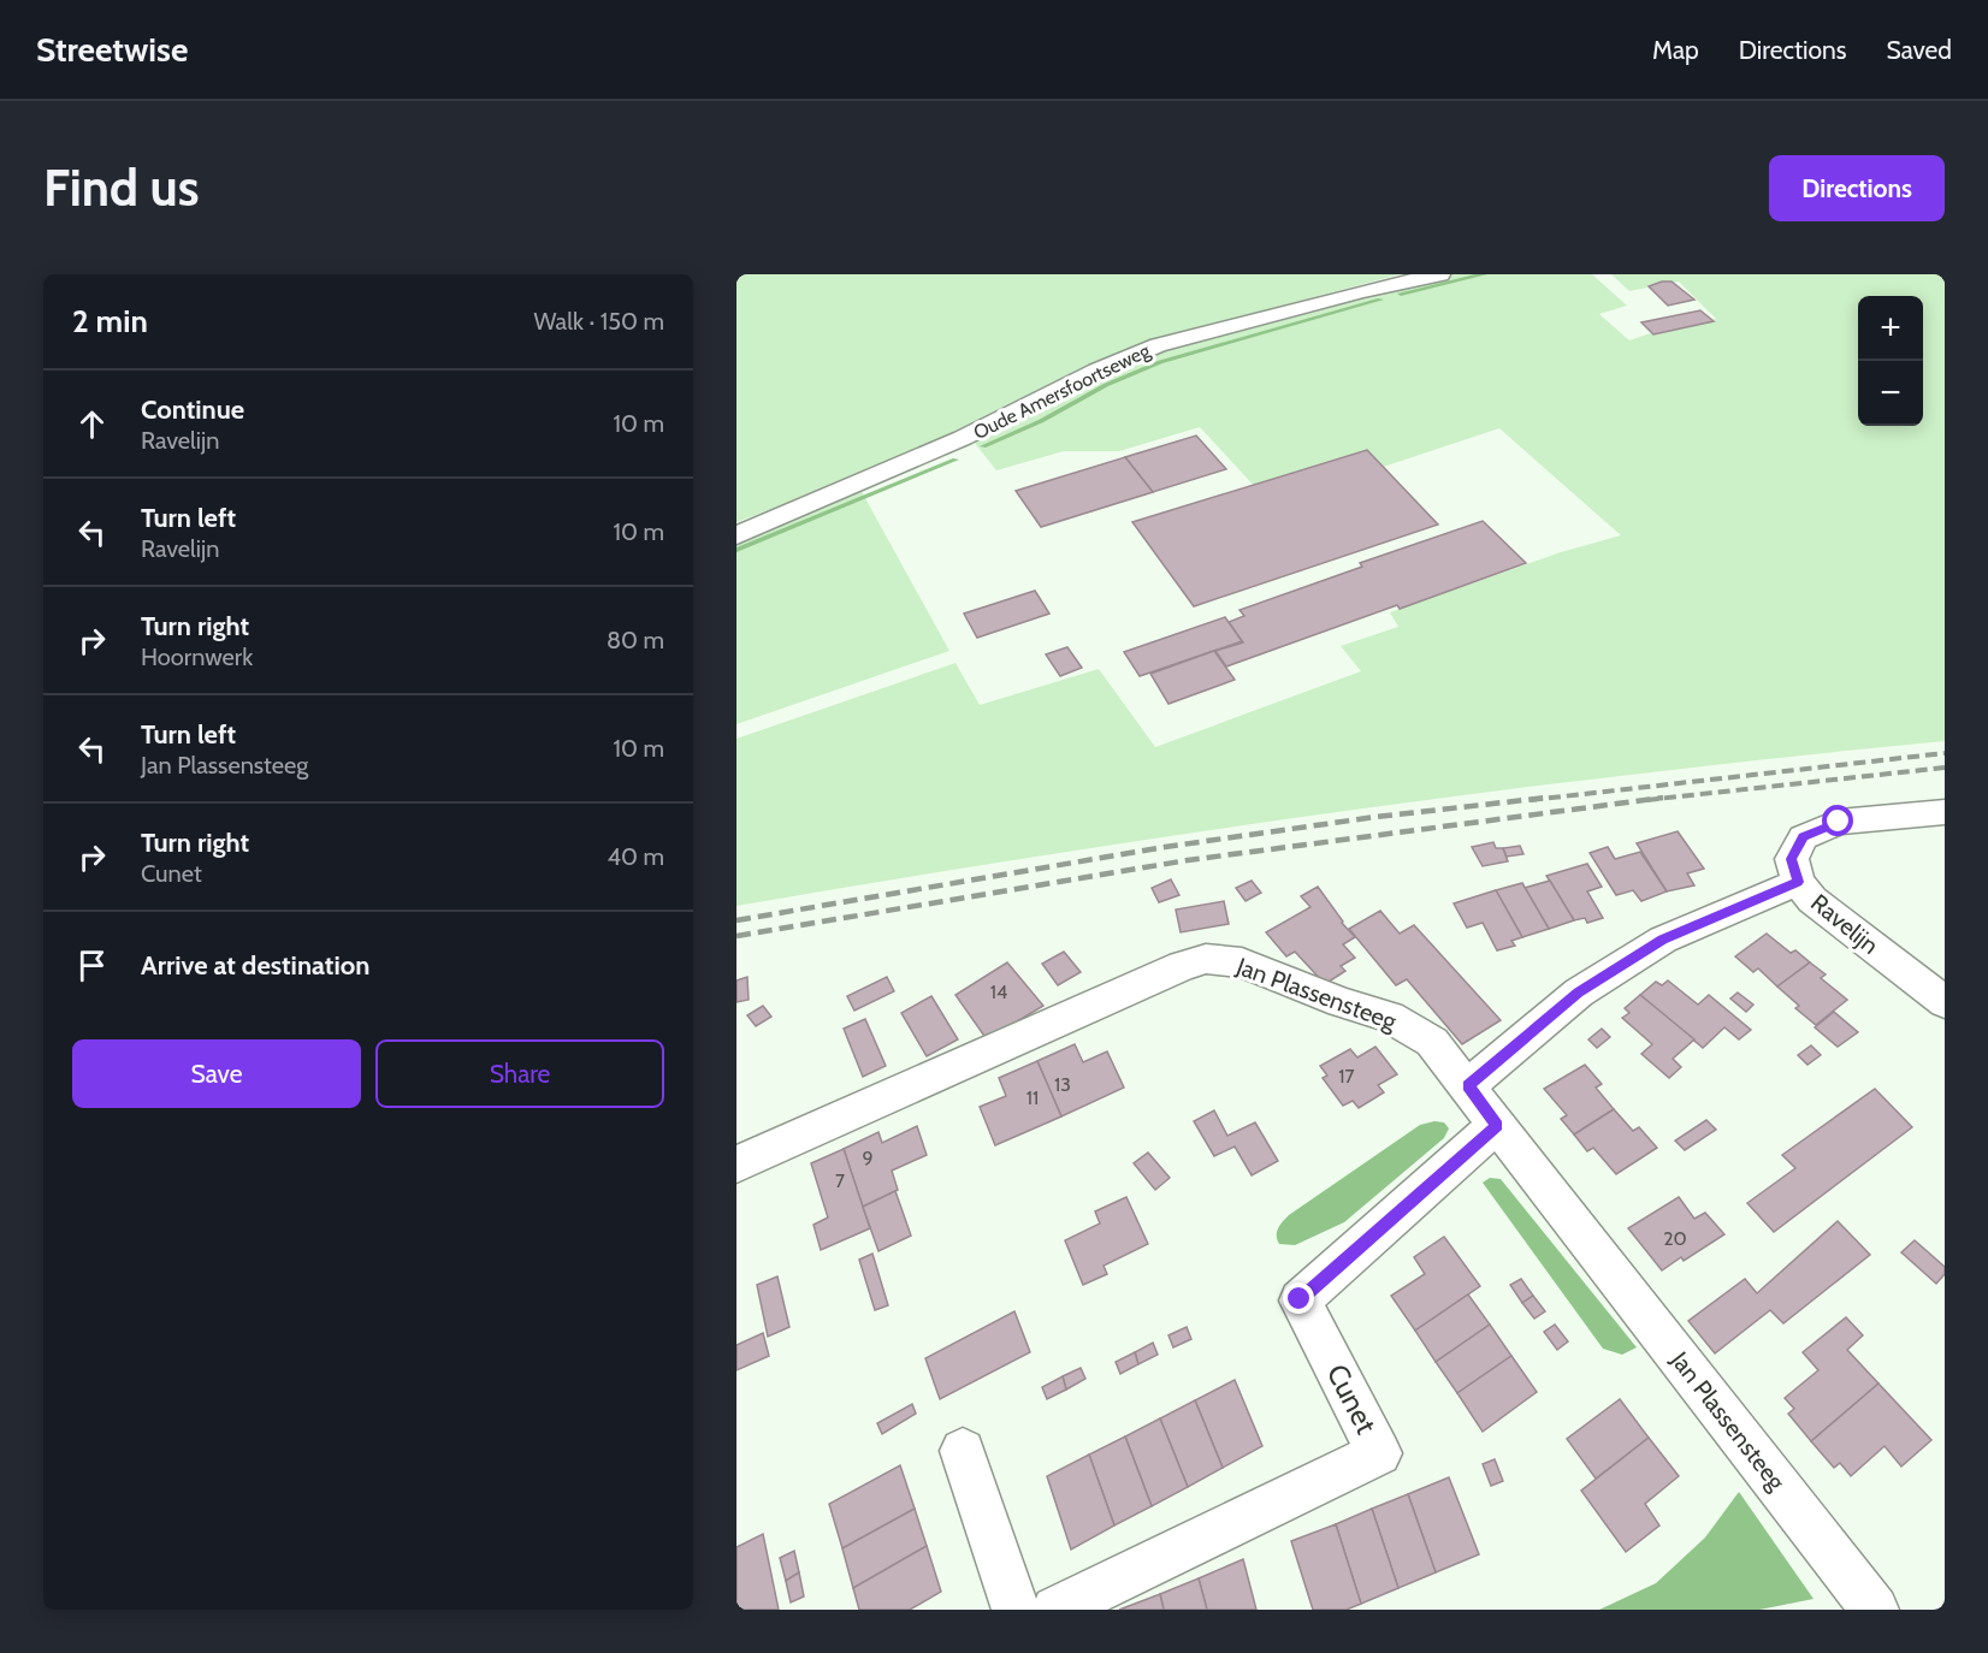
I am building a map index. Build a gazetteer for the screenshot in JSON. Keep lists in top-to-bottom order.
{
  "streets": {
    "street": [
      "Oude Amersfoortseweg",
      "Ravelijn",
      "Jan Plassensteeg",
      "Cunet"
    ]
  },
  "crossings": [
    ["Jan Plassensteeg", "Cunet"]
  ],
  "house_numbers": [
    "14",
    "17",
    "13",
    "11",
    "9",
    "7",
    "20"
  ],
  "page": {
    "header": "Streetwise",
    "nav": ["Map", "Directions", "Saved"],
    "buttons": [
      "Directions",
      ["Save", "Share"]
    ],
    "title": "Find us",
    "heading": ["2 min", "Walk · 150 m"],
    "map_buttons": ["+", "−"],
    "list": [
      ["Continue", "Ravelijn", "10 m"],
      ["Turn left", "Ravelijn", "10 m"],
      ["Turn right", "Hoornwerk", "80 m"],
      ["Turn left", "Jan Plassensteeg", "10 m"],
      ["Turn right", "Cunet", "40 m"],
      "Arrive at destination"
    ]
  }
}
